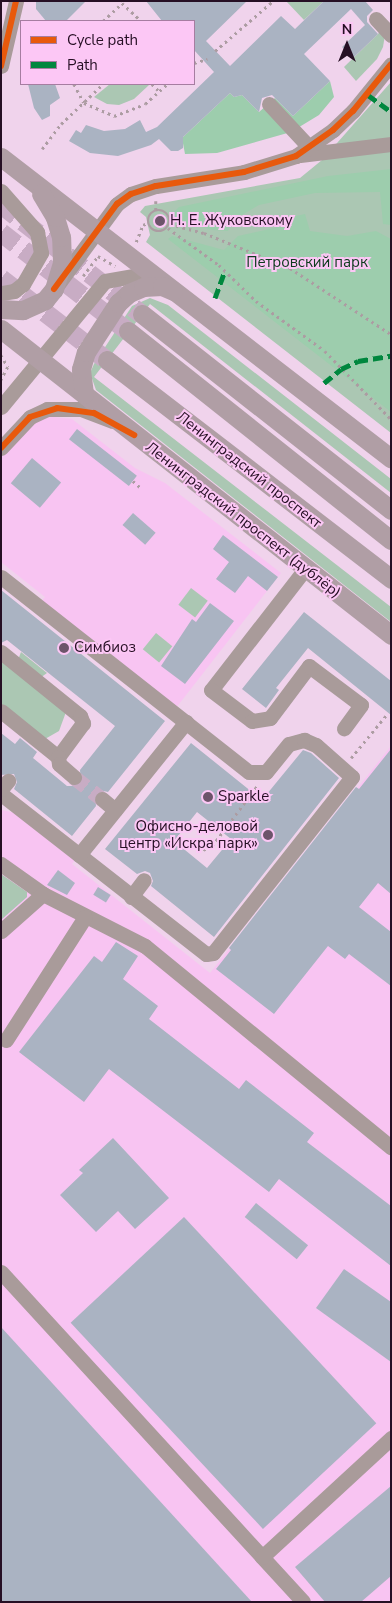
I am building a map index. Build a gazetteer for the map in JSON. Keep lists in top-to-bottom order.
{
  "streets": {
    "main road": ["Ленинградский проспект", "Ленинградский проспект (дублёр)"]
  },
  "parks": ["Петровский парк"],
  "places": [
    "Н. Е. Жуковскому",
    "Симбиоз",
    "Sparkle",
    "Офисно-деловой центр «Искра парк»"
  ],
  "legend": ["Cycle path", "Path"],
  "north": "top"
}
